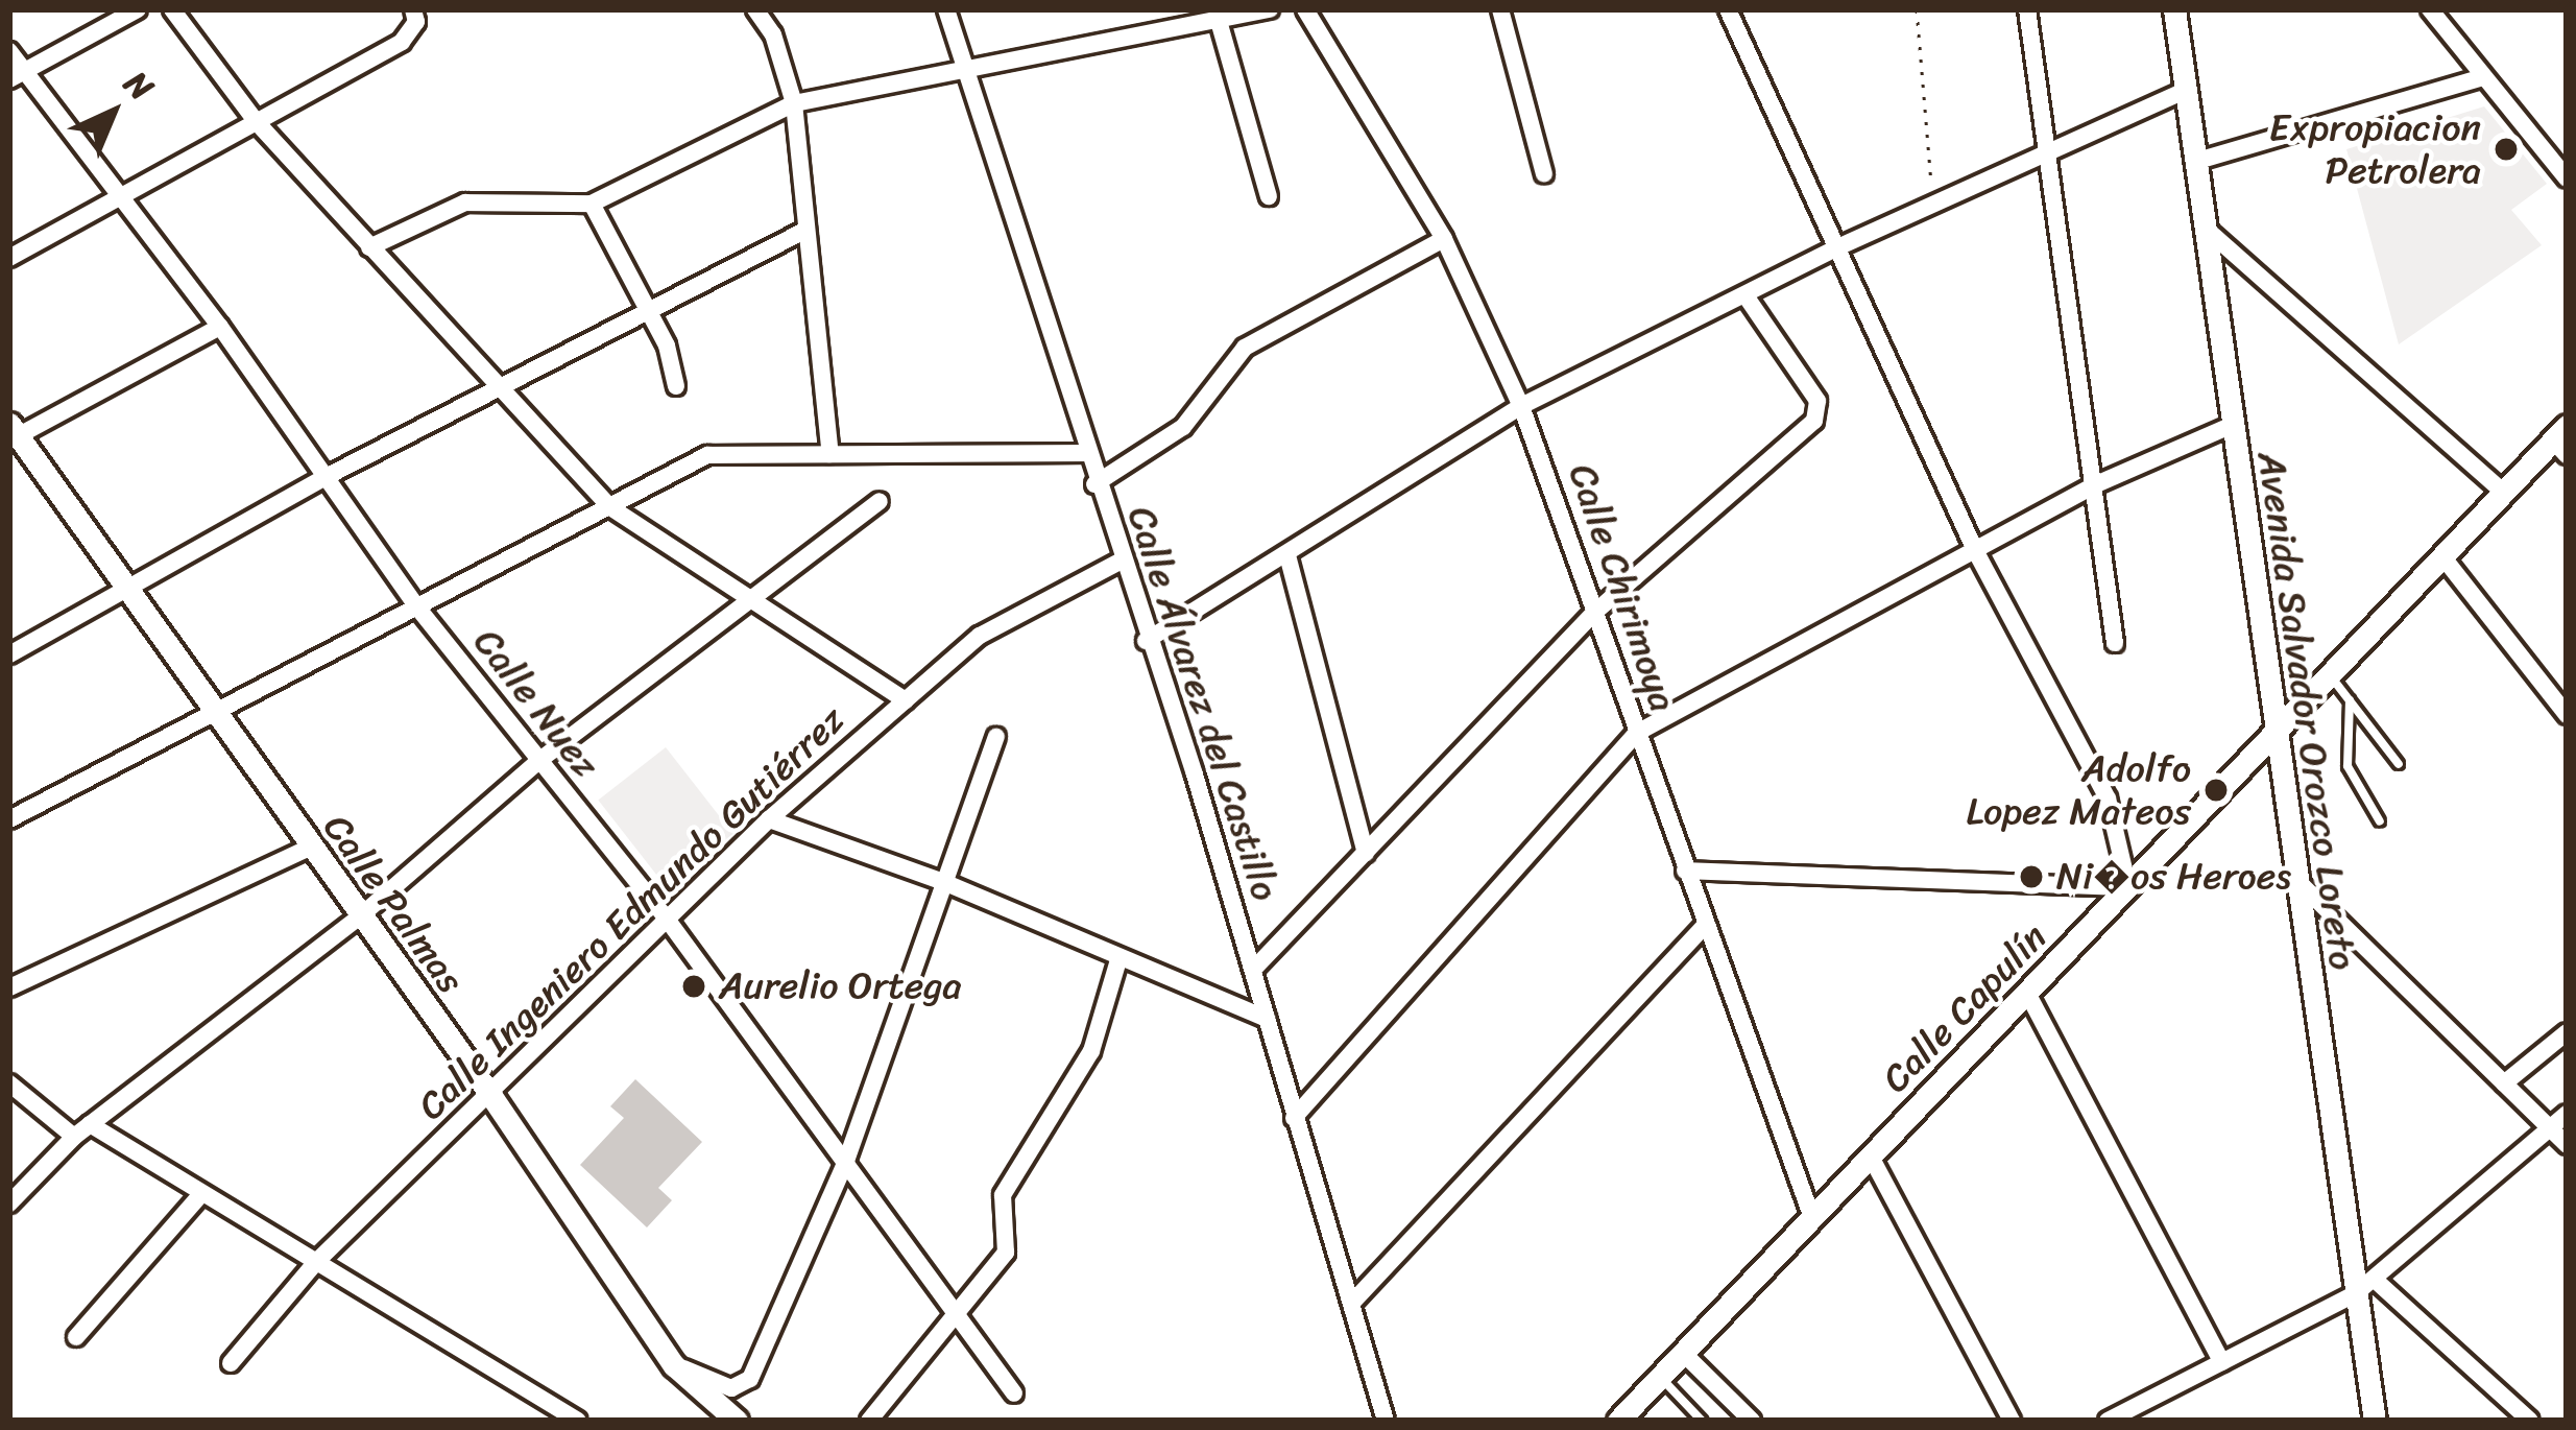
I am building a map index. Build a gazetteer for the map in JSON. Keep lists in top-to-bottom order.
{
  "streets": {
    "street": [
      "Calle Chirimoya",
      "Calle Nuez",
      "Calle Álvarez del Castillo",
      "Avenida Salvador Orozco Loreto",
      "Calle Palmas",
      "Calle Ingeniero Edmundo Gutiérrez",
      "Calle Capulín"
    ]
  },
  "crossings": [
    ["Calle Chirimoya", "Calle Capulín"],
    ["Calle Nuez", "Calle Ingeniero Edmundo Gutiérrez"],
    ["Calle Álvarez del Castillo", "Calle Ingeniero Edmundo Gutiérrez"],
    ["Avenida Salvador Orozco Loreto", "Calle Capulín"],
    ["Calle Palmas", "Calle Ingeniero Edmundo Gutiérrez"]
  ],
  "places": [
    "Expropiacion Petrolera",
    "Adolfo Lopez Mateos",
    "Ni�os Heroes",
    "Aurelio Ortega"
  ],
  "north": "top right"
}
